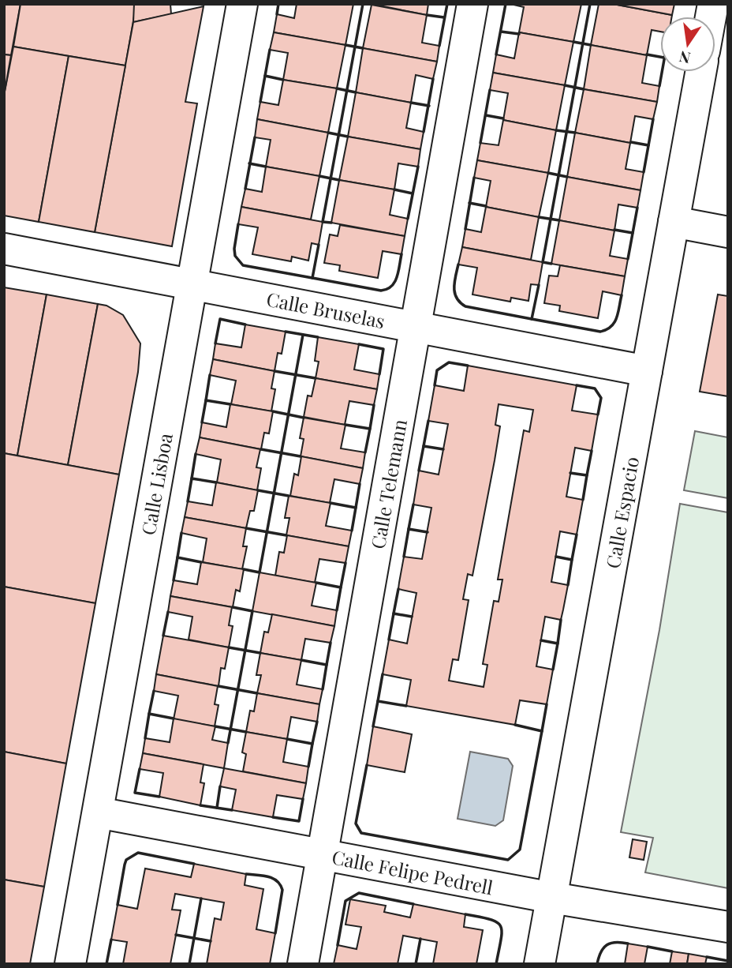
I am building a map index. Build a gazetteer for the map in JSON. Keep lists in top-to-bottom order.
{
  "streets": {
    "street": [
      "Calle Bruselas",
      "Calle Lisboa",
      "Calle Telemann",
      "Calle Espacio",
      "Calle Felipe Pedrell"
    ]
  },
  "crossings": [
    ["Calle Bruselas", "Calle Lisboa"],
    ["Calle Bruselas", "Calle Telemann"],
    ["Calle Bruselas", "Calle Espacio"],
    ["Calle Lisboa", "Calle Felipe Pedrell"],
    ["Calle Telemann", "Calle Felipe Pedrell"],
    ["Calle Espacio", "Calle Felipe Pedrell"]
  ],
  "north": "bottom"
}
